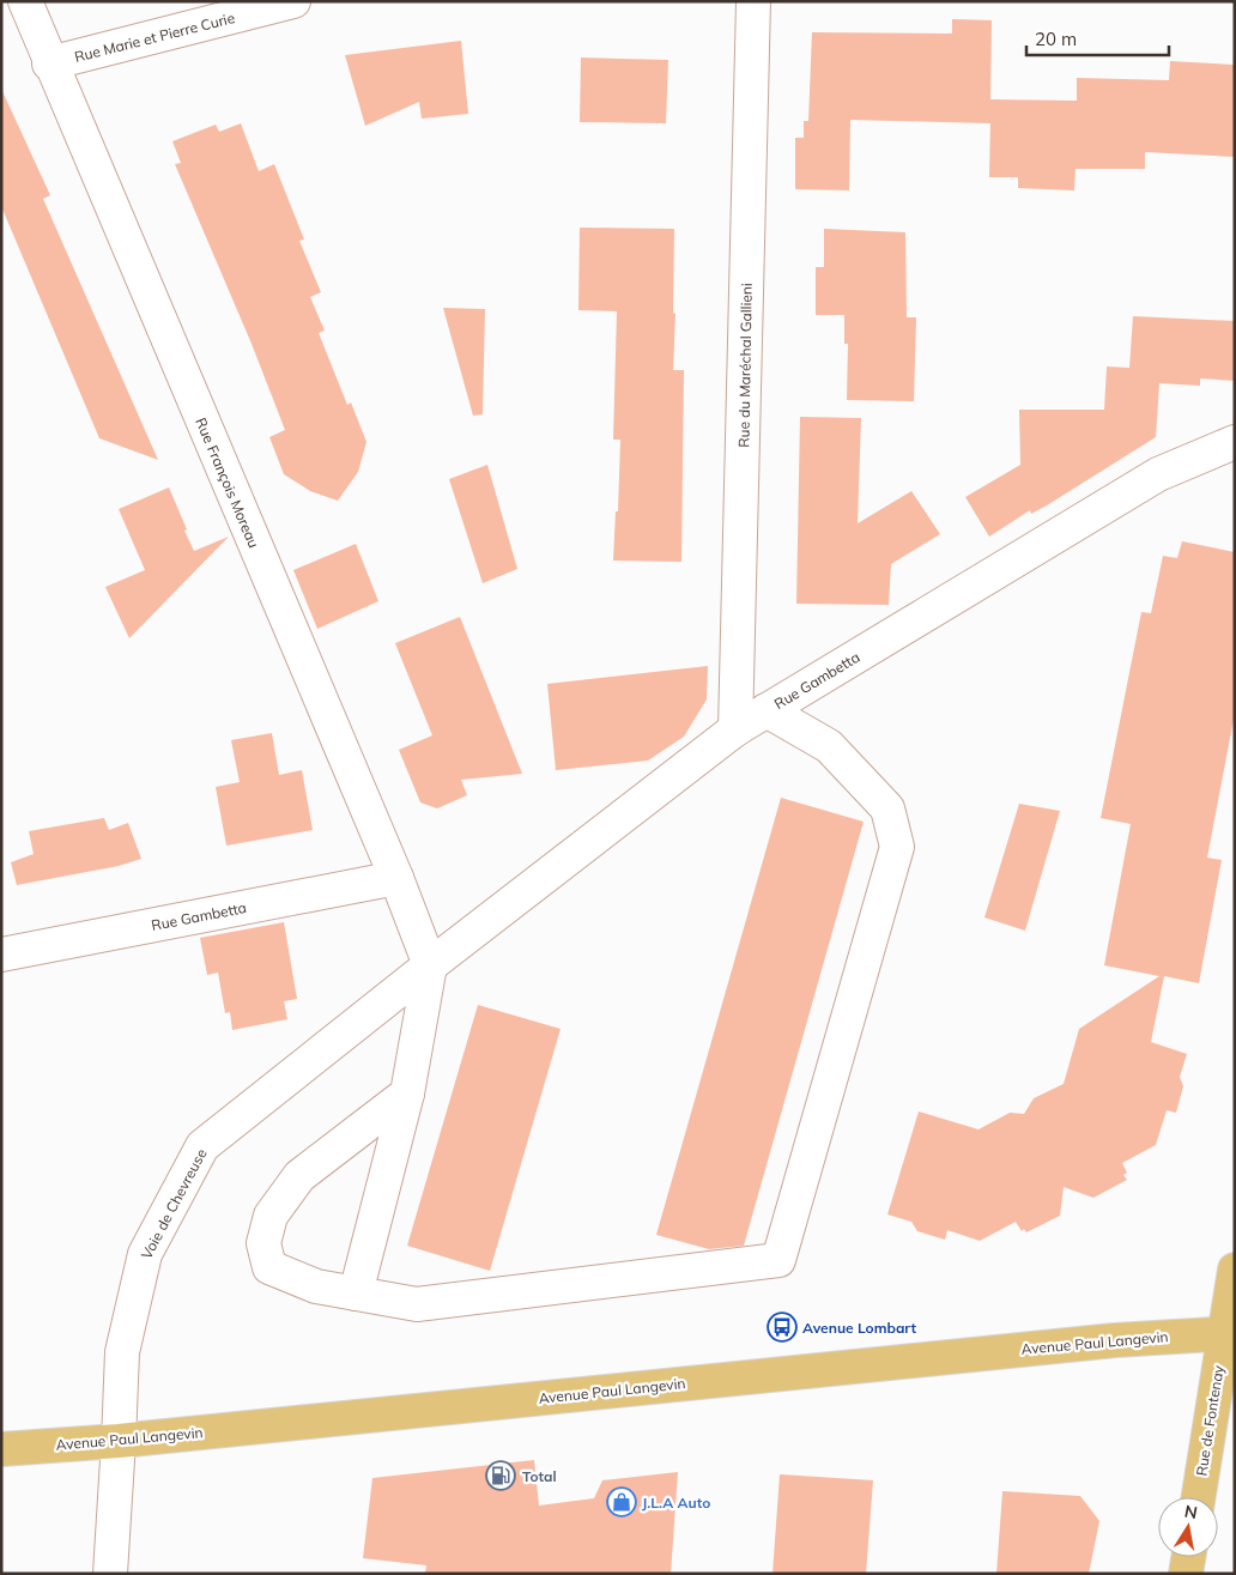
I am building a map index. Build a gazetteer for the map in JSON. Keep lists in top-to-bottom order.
{
  "streets": {
    "main road": ["Avenue Paul Langevin", "Rue de Fontenay"],
    "street": [
      "Rue Marie et Pierre Curie",
      "Rue du Maréchal Gallieni",
      "Rue François Moreau",
      "Rue Gambetta",
      "Voie de Chevreuse"
    ]
  },
  "crossings": [
    ["Rue Marie et Pierre Curie", "Rue François Moreau"],
    ["Rue du Maréchal Gallieni", "Rue Gambetta"],
    ["Rue François Moreau", "Rue Gambetta"],
    ["Rue François Moreau", "Voie de Chevreuse"],
    ["Rue Gambetta", "Voie de Chevreuse"],
    ["Voie de Chevreuse", "Avenue Paul Langevin"],
    ["Avenue Paul Langevin", "Rue de Fontenay"]
  ],
  "places": {
    "bus stop": ["Avenue Lombart"],
    "fuel station": ["Total"],
    "shop": ["J.L.A Auto"]
  },
  "scale_bar": "20 m",
  "north": "top"
}
